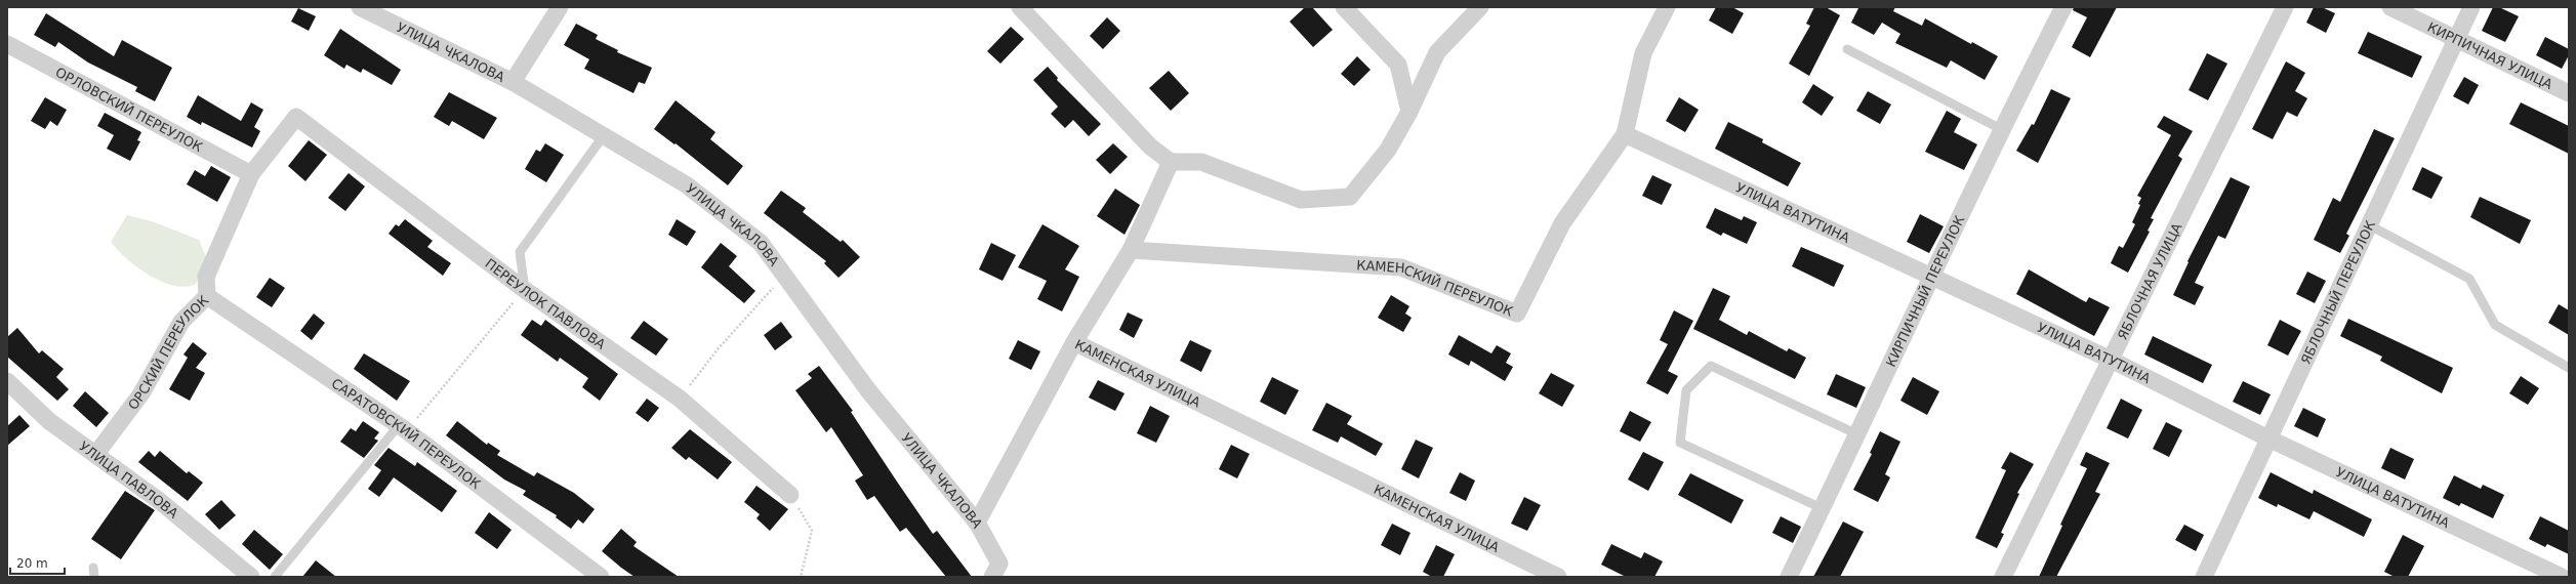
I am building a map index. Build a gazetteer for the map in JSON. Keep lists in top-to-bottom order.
{
  "streets": {
    "street": [
      "УЛИЦА ЧКАЛОВА",
      "КИРПИЧНАЯ УЛИЦА",
      "ОРЛОВСКИЙ ПЕРЕУЛОК",
      "УЛИЦА ВАТУТИНА",
      "ЯБЛОЧНАЯ УЛИЦА",
      "КАМЕНСКИЙ ПЕРЕУЛОК",
      "КИРПИЧНЫЙ ПЕРЕУЛОК",
      "ЯБЛОЧНЫЙ ПЕРЕУЛОК",
      "ПЕРЕУЛОК ПАВЛОВА",
      "ОРСКИЙ ПЕРЕУЛОК",
      "КАМЕНСКАЯ УЛИЦА",
      "САРАТОВСКИЙ ПЕРЕУЛОК",
      "УЛИЦА ПАВЛОВА"
    ]
  },
  "crossings": [
    ["КИРПИЧНАЯ УЛИЦА", "ЯБЛОЧНЫЙ ПЕРЕУЛОК"],
    ["ОРЛОВСКИЙ ПЕРЕУЛОК", "ОРСКИЙ ПЕРЕУЛОК"],
    ["УЛИЦА ВАТУТИНА", "ЯБЛОЧНАЯ УЛИЦА"],
    ["УЛИЦА ВАТУТИНА", "КАМЕНСКИЙ ПЕРЕУЛОК"],
    ["УЛИЦА ВАТУТИНА", "КИРПИЧНЫЙ ПЕРЕУЛОК"],
    ["УЛИЦА ВАТУТИНА", "ЯБЛОЧНЫЙ ПЕРЕУЛОК"],
    ["КАМЕНСКИЙ ПЕРЕУЛОК", "КАМЕНСКАЯ УЛИЦА"],
    ["ПЕРЕУЛОК ПАВЛОВА", "ОРСКИЙ ПЕРЕУЛОК"],
    ["ОРСКИЙ ПЕРЕУЛОК", "САРАТОВСКИЙ ПЕРЕУЛОК"],
    ["ОРСКИЙ ПЕРЕУЛОК", "УЛИЦА ПАВЛОВА"]
  ],
  "scale_bar": "20 m"
}
